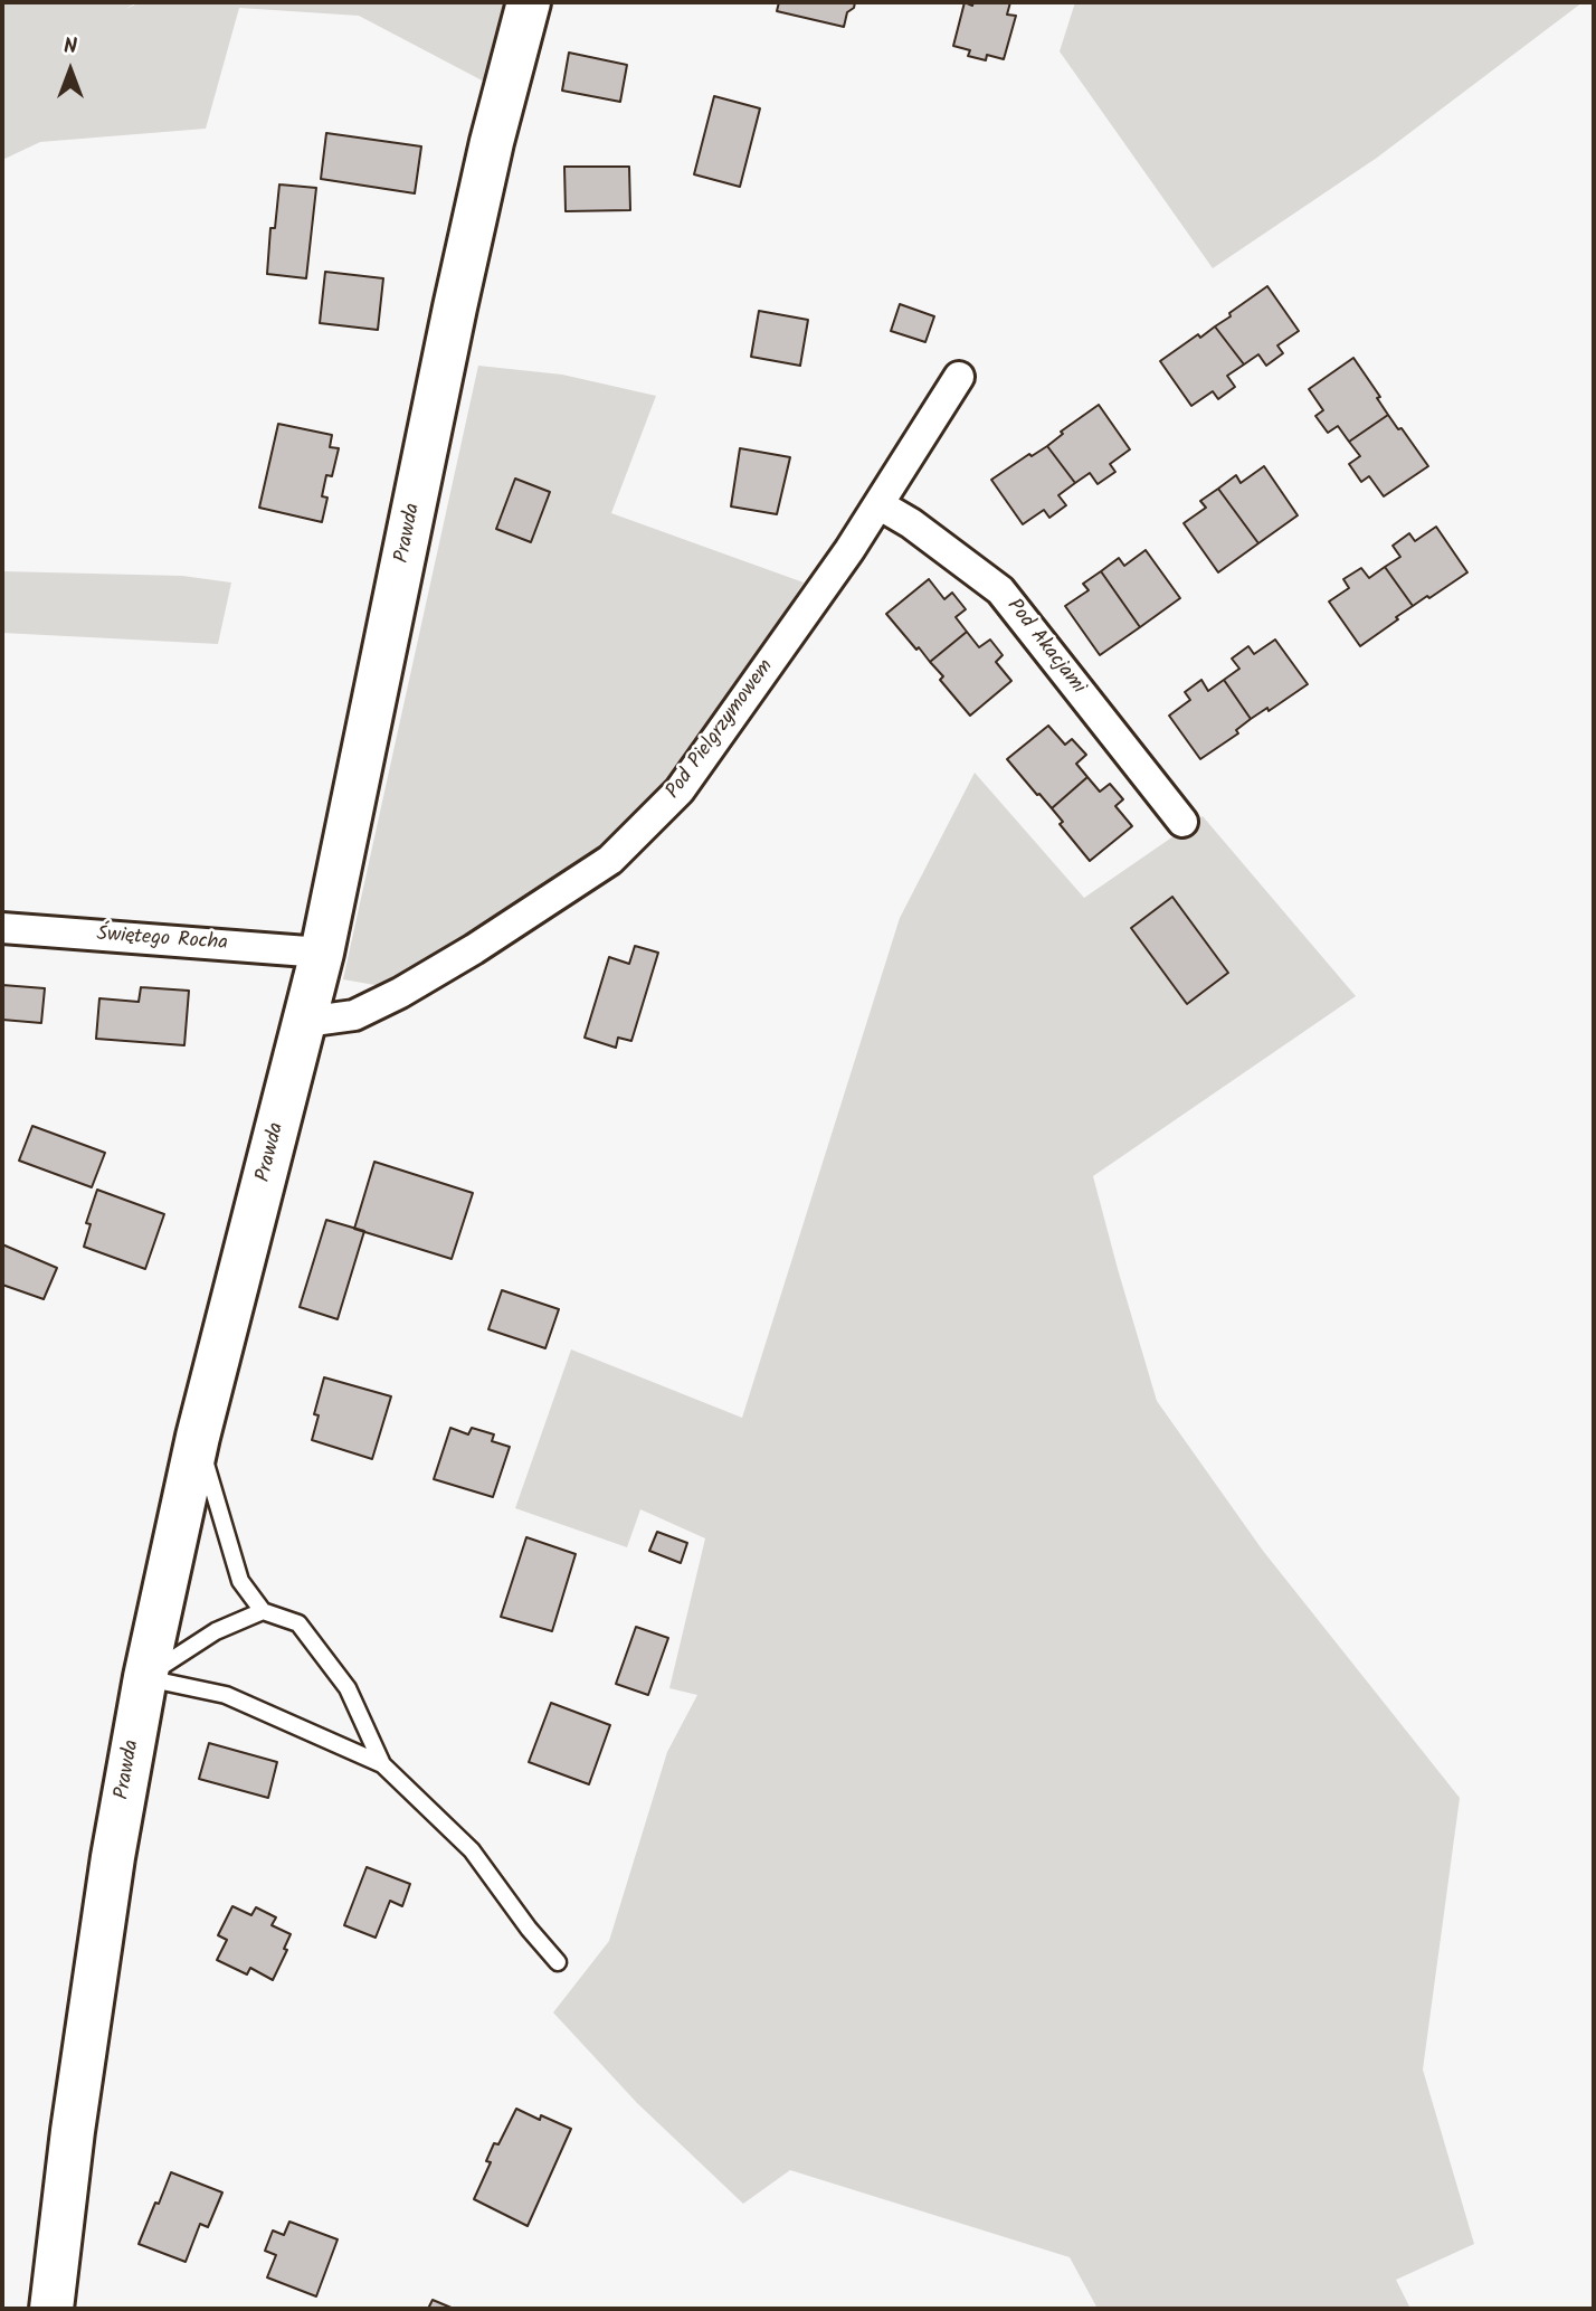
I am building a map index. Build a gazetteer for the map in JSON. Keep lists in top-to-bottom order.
{
  "streets": {
    "street": [
      "Prawda",
      "Pod Akacjami",
      "Pod Pielgrzymowem",
      "Świętego Rocha"
    ]
  },
  "crossings": [
    ["Prawda", "Pod Pielgrzymowem"],
    ["Prawda", "Świętego Rocha"],
    ["Pod Akacjami", "Pod Pielgrzymowem"]
  ],
  "north": "top"
}
